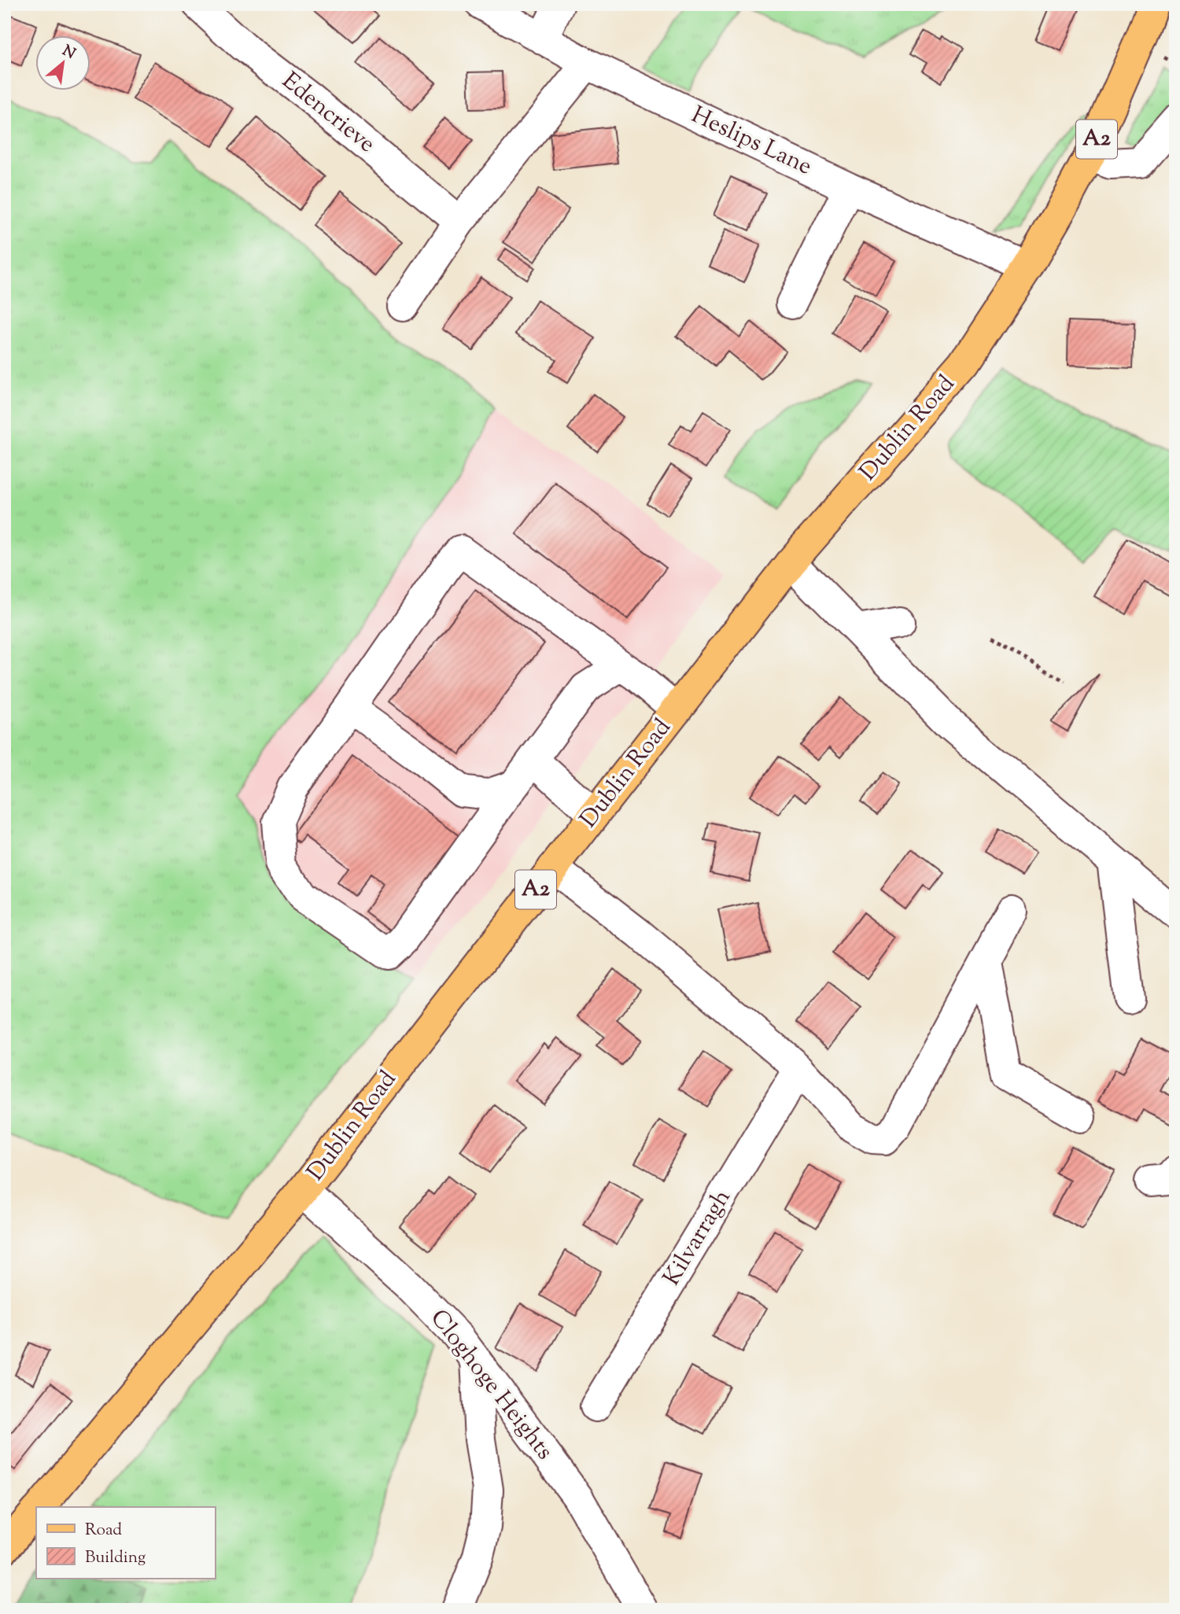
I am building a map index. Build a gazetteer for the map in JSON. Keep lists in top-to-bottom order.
{
  "streets": {
    "main road": ["A2", "Dublin Road"],
    "street": [
      "Edencrieve",
      "Heslips Lane",
      "Kilvarragh",
      "Cloghoge Heights"
    ]
  },
  "crossings": [
    ["Heslips Lane", "Dublin Road"],
    ["Dublin Road", "Cloghoge Heights"]
  ],
  "legend": ["Road", "Building"],
  "north": "top right"
}
